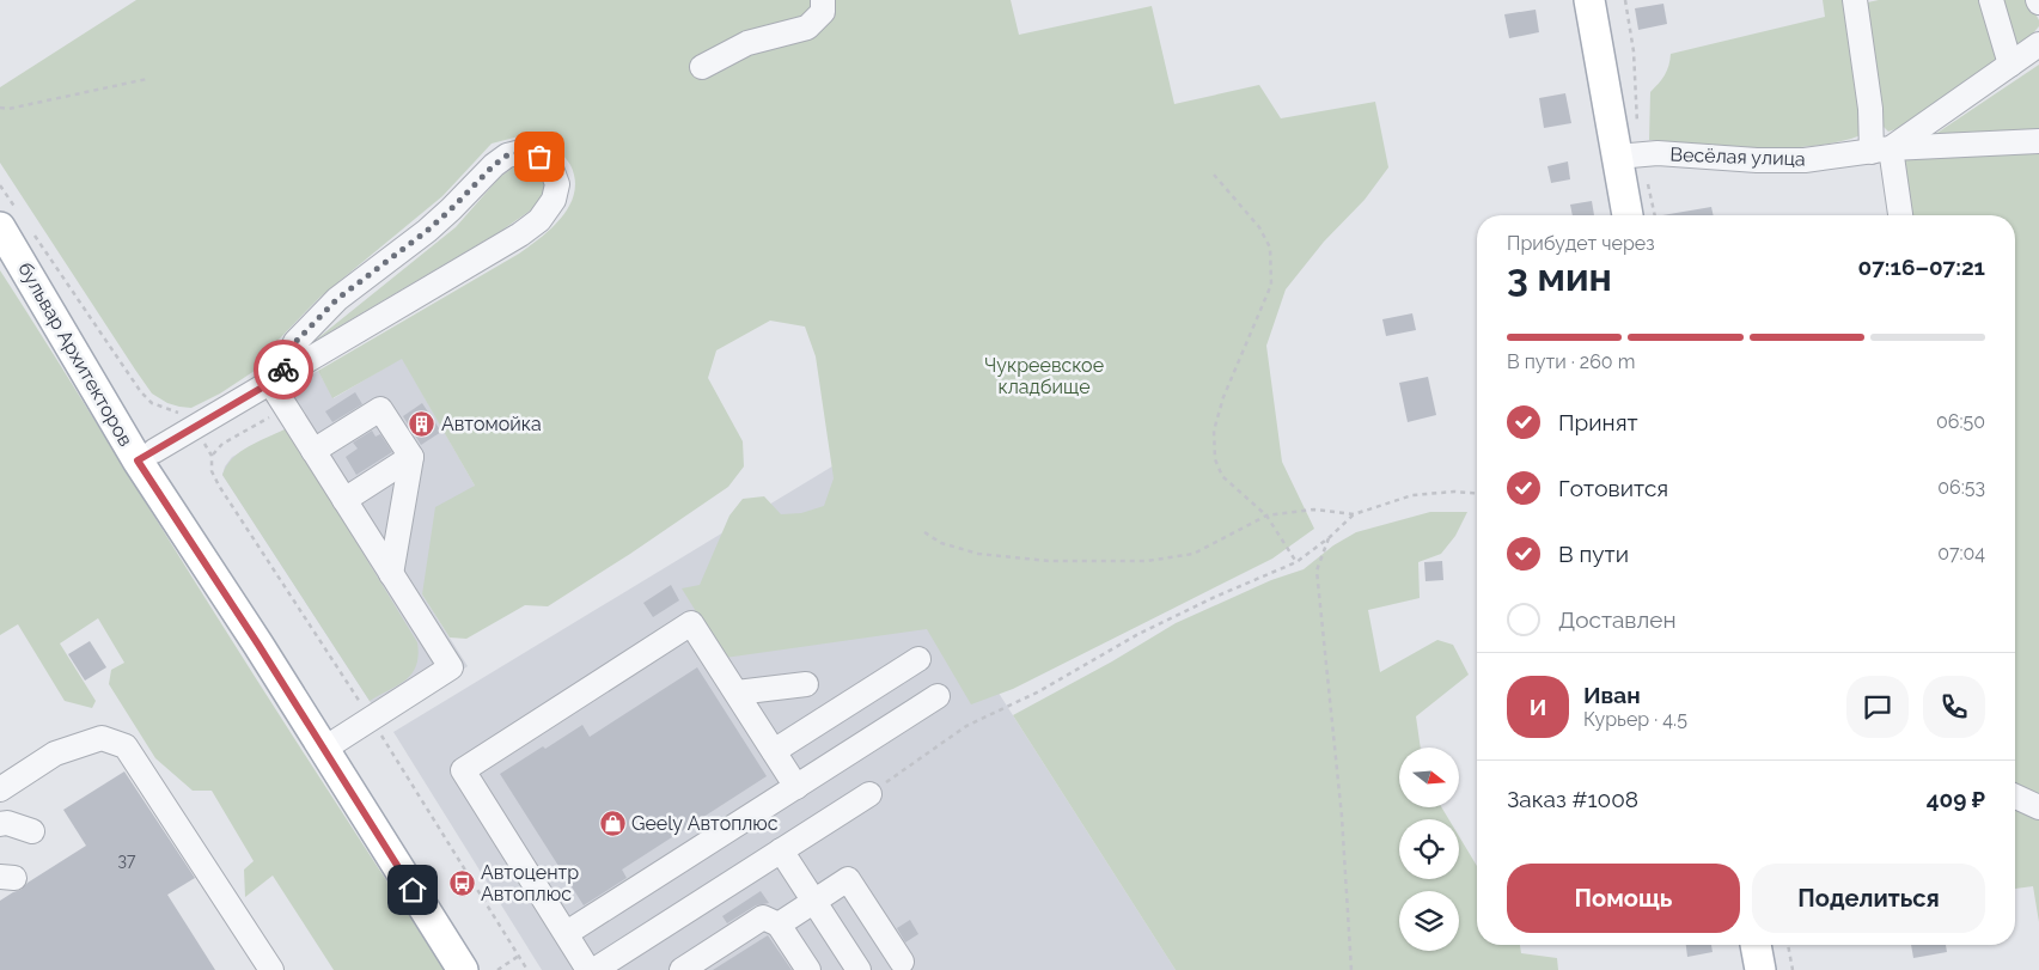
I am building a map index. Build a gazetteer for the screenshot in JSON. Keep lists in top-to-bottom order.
{
  "streets": {
    "main road": ["бульвар Архитекторов"],
    "street": ["Весёлая улица"]
  },
  "parks": ["Чукреевское кладбище"],
  "places": {
    "building": ["Автомойка"],
    "shop": ["Geely Автоплюс"],
    "bus stop": ["Автоцентр Автоплюс"]
  },
  "house_numbers": ["37"],
  "north": "right",
  "page": {
    "heading": ["3 мин", "Прибудет через", "07:16–07:21"],
    "panel": [
      "Иван",
      "Курьер · 4.5",
      "Заказ #1008",
      "409 ₽"
    ],
    "bar": "В пути · 260 m",
    "list": [
      ["Принят", "06:50"],
      ["Готовится", "06:53"],
      ["В пути", "07:04"],
      "Доставлен"
    ],
    "round": "И",
    "buttons": ["Помощь", "Поделиться"]
  }
}
